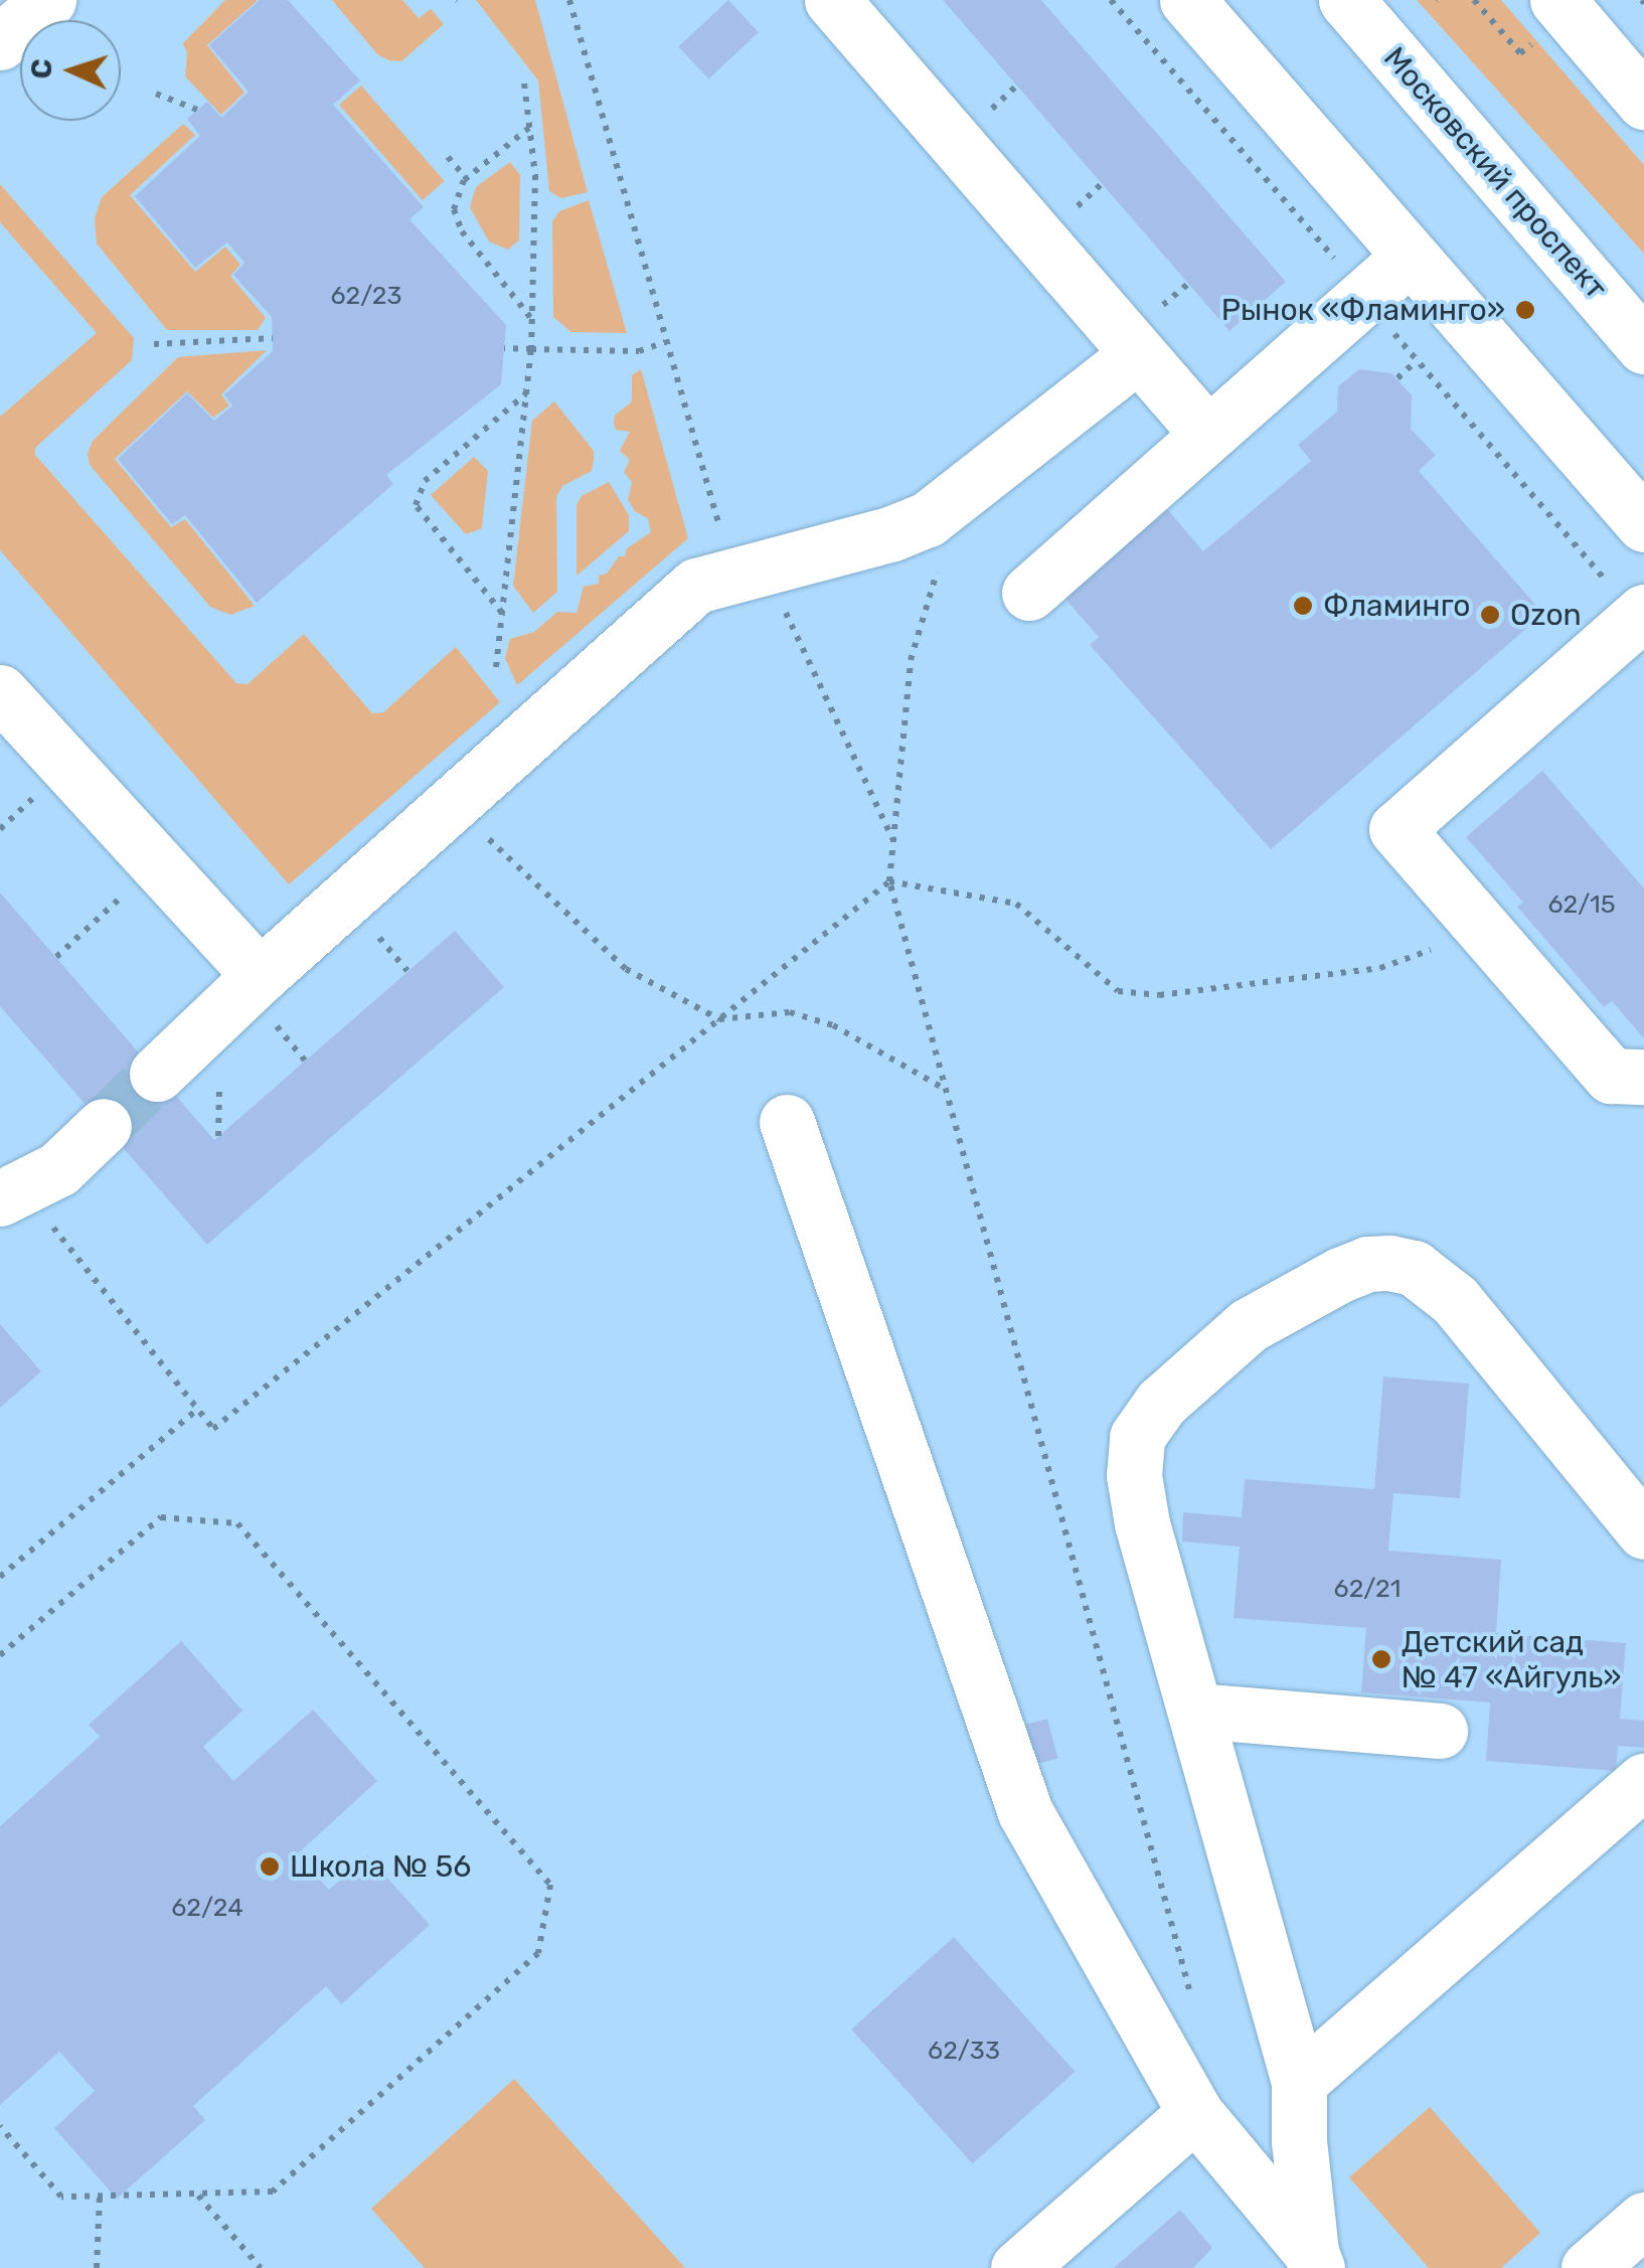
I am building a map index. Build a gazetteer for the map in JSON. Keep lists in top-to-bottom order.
{
  "streets": {
    "street": ["Московский проспект"]
  },
  "places": [
    "Рынок «Фламинго»",
    "Фламинго",
    "Ozon",
    "Детский сад № 47 «Айгуль»",
    "Школа № 56"
  ],
  "house_numbers": [
    "62/23",
    "62/15",
    "62/21",
    "62/24",
    "62/33"
  ],
  "north": "left"
}
